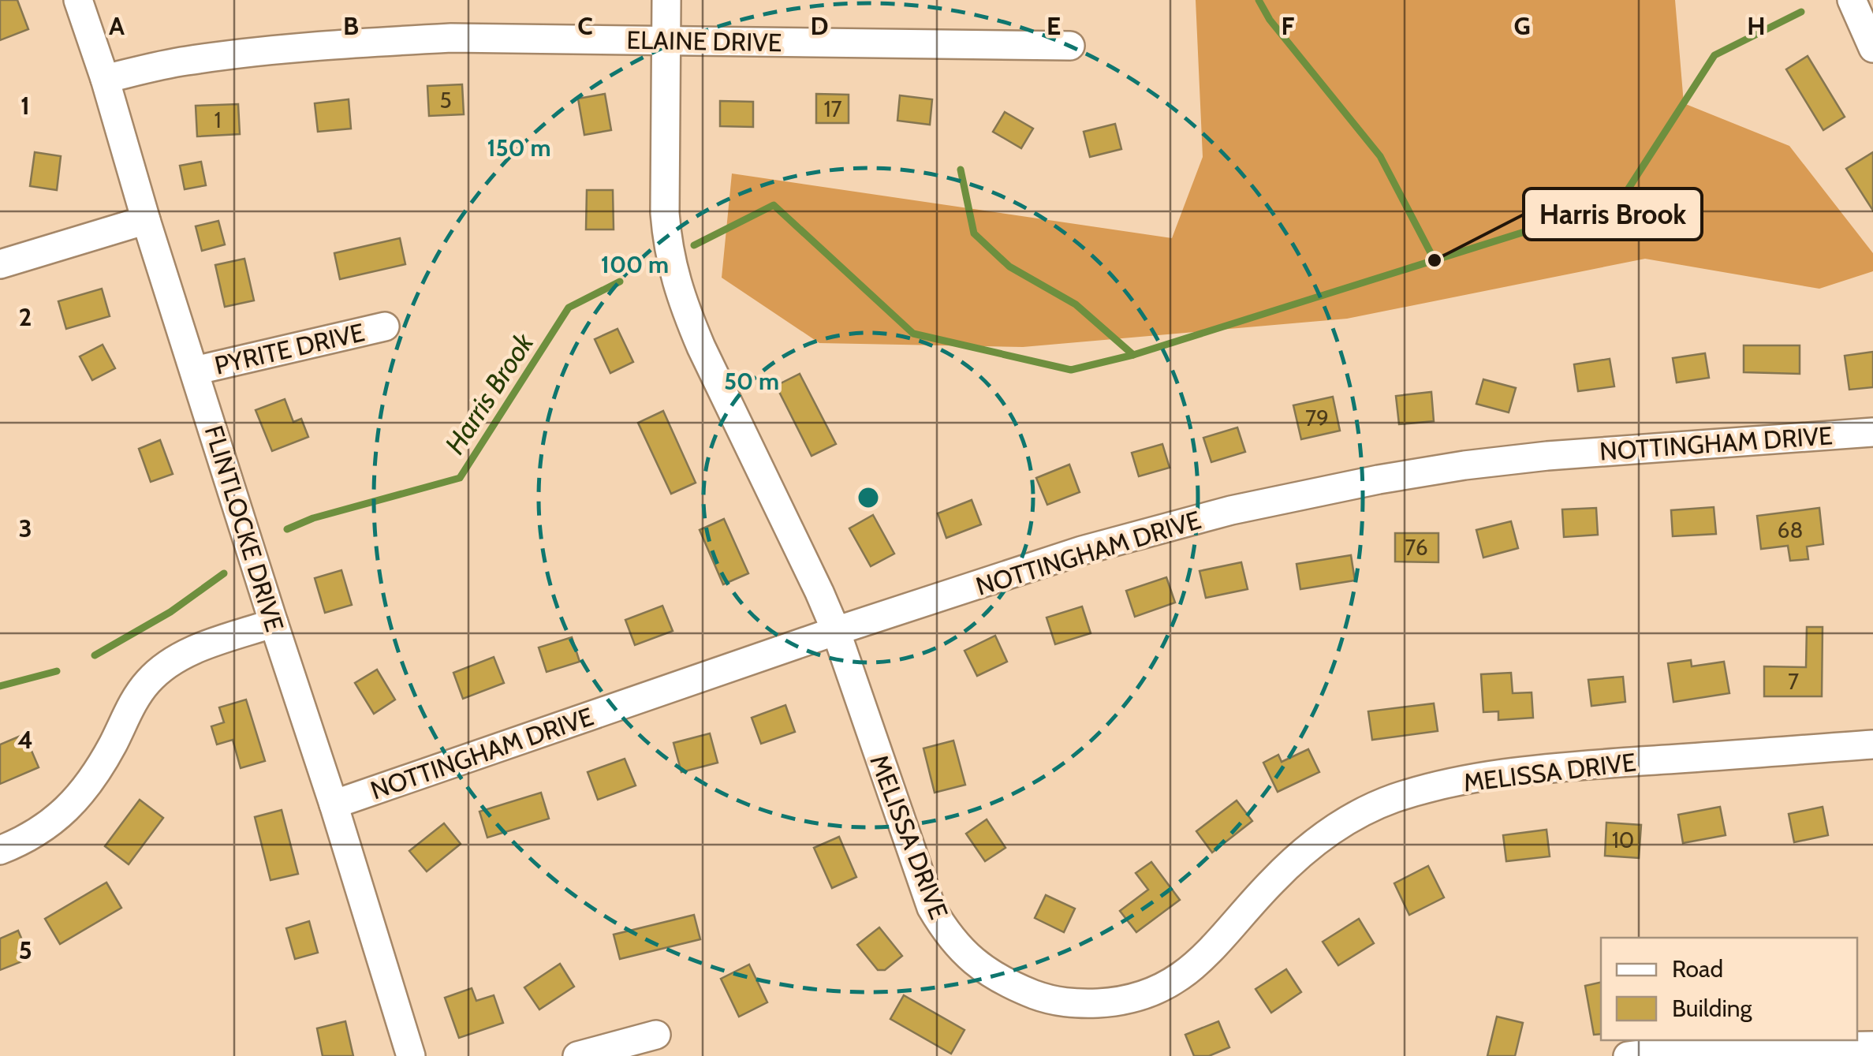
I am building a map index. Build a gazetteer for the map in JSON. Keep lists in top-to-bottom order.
{
  "streets": {
    "street": [
      "ELAINE DRIVE",
      "PYRITE DRIVE",
      "NOTTINGHAM DRIVE",
      "FLINTLOCKE DRIVE",
      "MELISSA DRIVE"
    ]
  },
  "crossings": [
    ["ELAINE DRIVE", "FLINTLOCKE DRIVE"],
    ["ELAINE DRIVE", "MELISSA DRIVE"],
    ["PYRITE DRIVE", "FLINTLOCKE DRIVE"],
    ["NOTTINGHAM DRIVE", "FLINTLOCKE DRIVE"],
    ["NOTTINGHAM DRIVE", "MELISSA DRIVE"]
  ],
  "water": ["Harris Brook"],
  "places": ["Harris Brook"],
  "house_numbers": [
    "5",
    "17",
    "1",
    "79",
    "68",
    "76",
    "7",
    "10"
  ],
  "legend": ["Road", "Building"],
  "grid": {
    "columns": [
      "A",
      "B",
      "C",
      "D",
      "E",
      "F",
      "G",
      "H"
    ],
    "rows": [
      "1",
      "2",
      "3",
      "4",
      "5"
    ]
  },
  "rings": ["150 m", "100 m", "50 m"]
}
